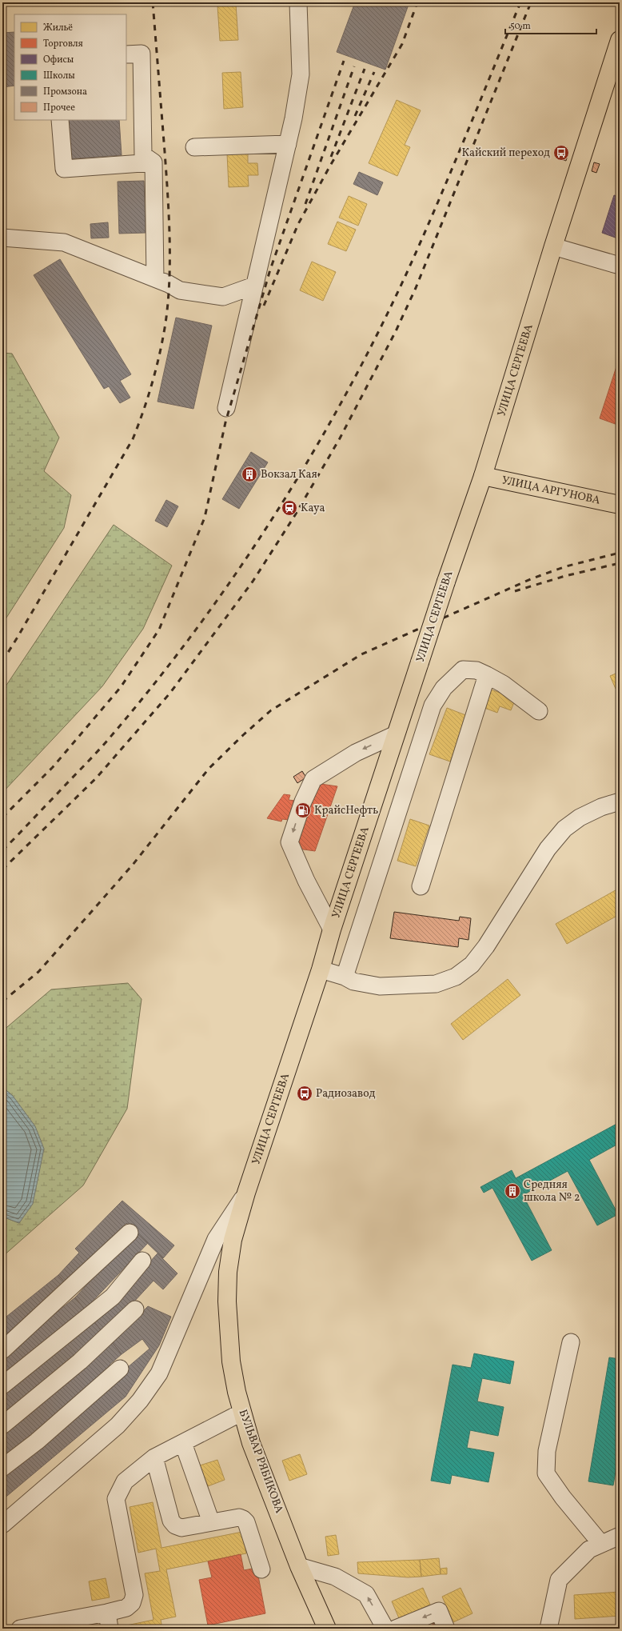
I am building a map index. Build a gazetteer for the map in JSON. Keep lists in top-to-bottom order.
{
  "streets": {
    "main road": ["УЛИЦА СЕРГЕЕВА", "УЛИЦА АРГУНОВА", "БУЛЬВАР РЯБИКОВА"]
  },
  "crossings": [
    ["УЛИЦА СЕРГЕЕВА", "УЛИЦА АРГУНОВА"],
    ["УЛИЦА СЕРГЕЕВА", "БУЛЬВАР РЯБИКОВА"]
  ],
  "places": {
    "bus stop": ["Кайский переход", "Радиозавод"],
    "building": ["Вокзал Кая", "Средняя школа № 2"],
    "station": ["Kaya"],
    "fuel station": ["КрайсНефть"]
  },
  "legend": [
    "Жильё",
    "Торговля",
    "Офисы",
    "Школы",
    "Промзона",
    "Прочее"
  ],
  "scale_bar": "50 m"
}
